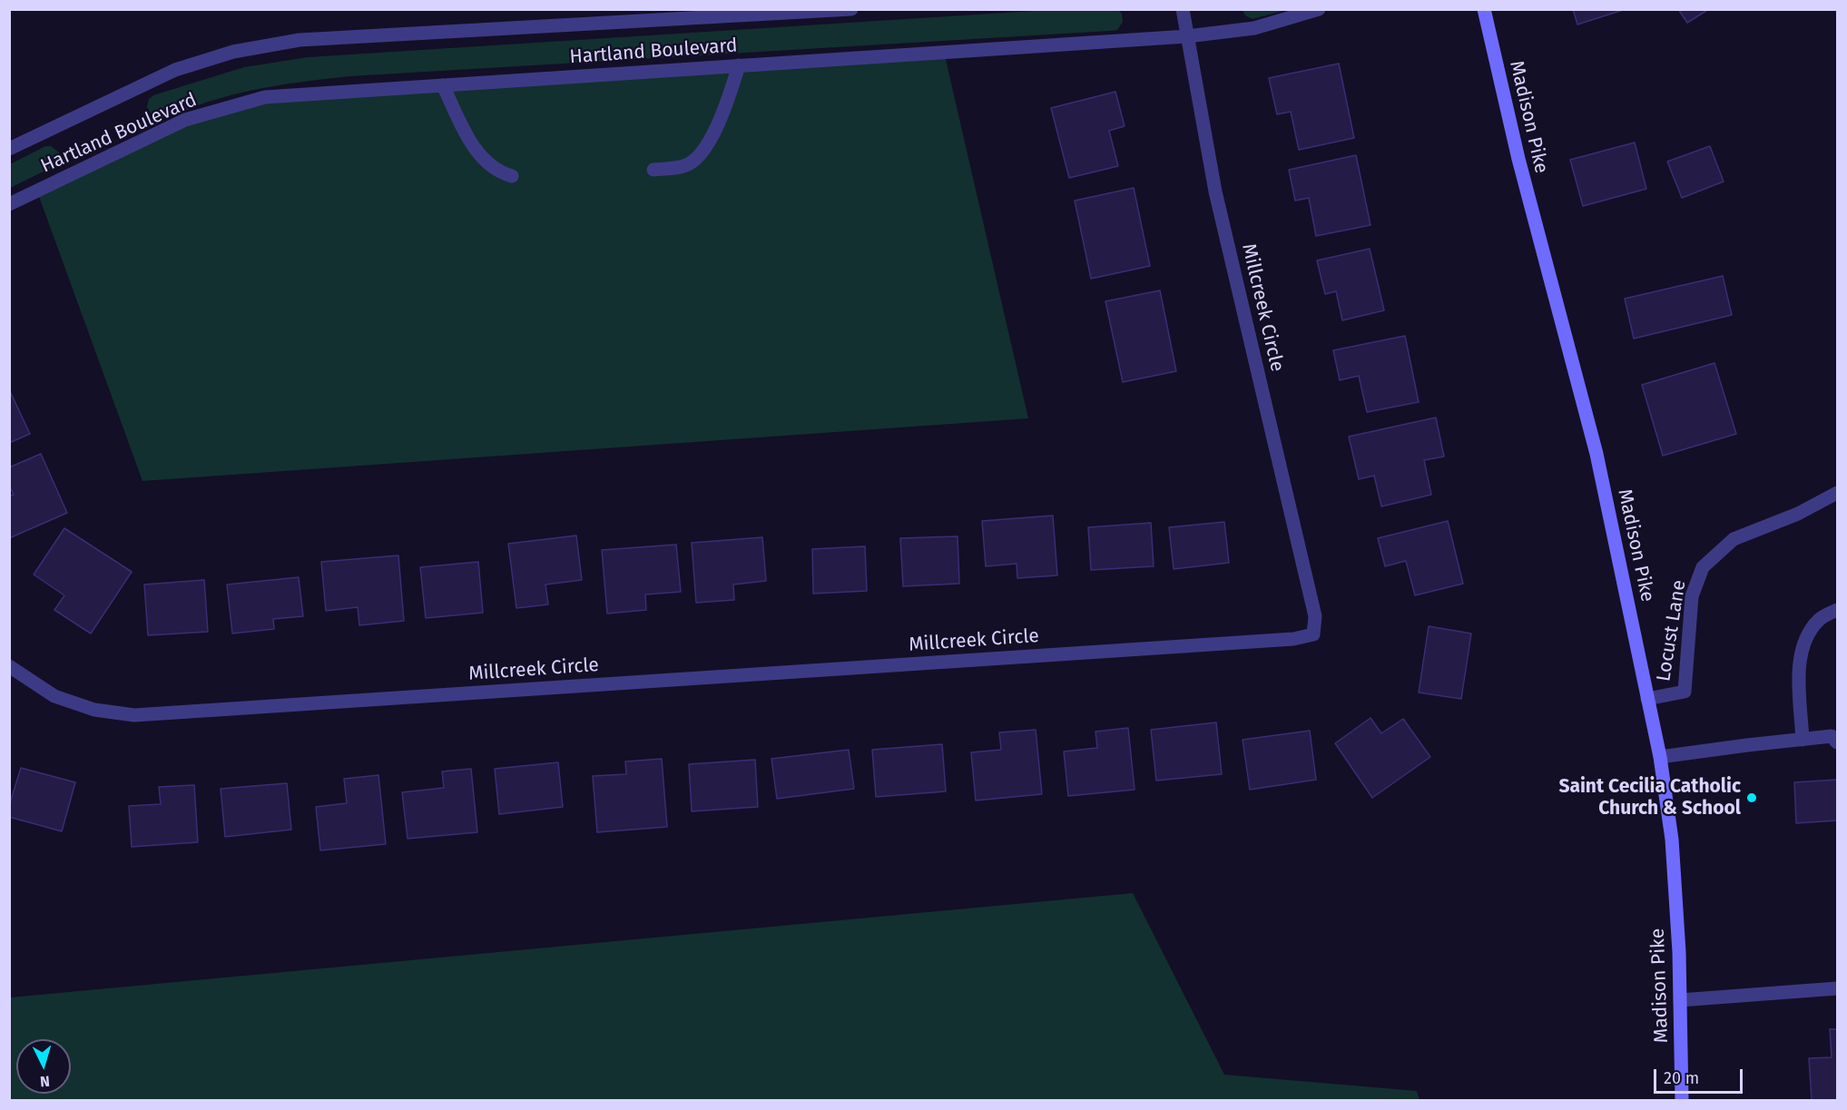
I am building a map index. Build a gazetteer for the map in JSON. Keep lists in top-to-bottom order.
{
  "streets": {
    "main road": ["Madison Pike"],
    "street": ["Hartland Boulevard", "Millcreek Circle", "Locust Lane"]
  },
  "crossings": [
    ["Hartland Boulevard", "Millcreek Circle"],
    ["Madison Pike", "Locust Lane"]
  ],
  "places": ["Saint Cecilia Catholic Church & School"],
  "scale_bar": "20 m",
  "north": "bottom"
}
